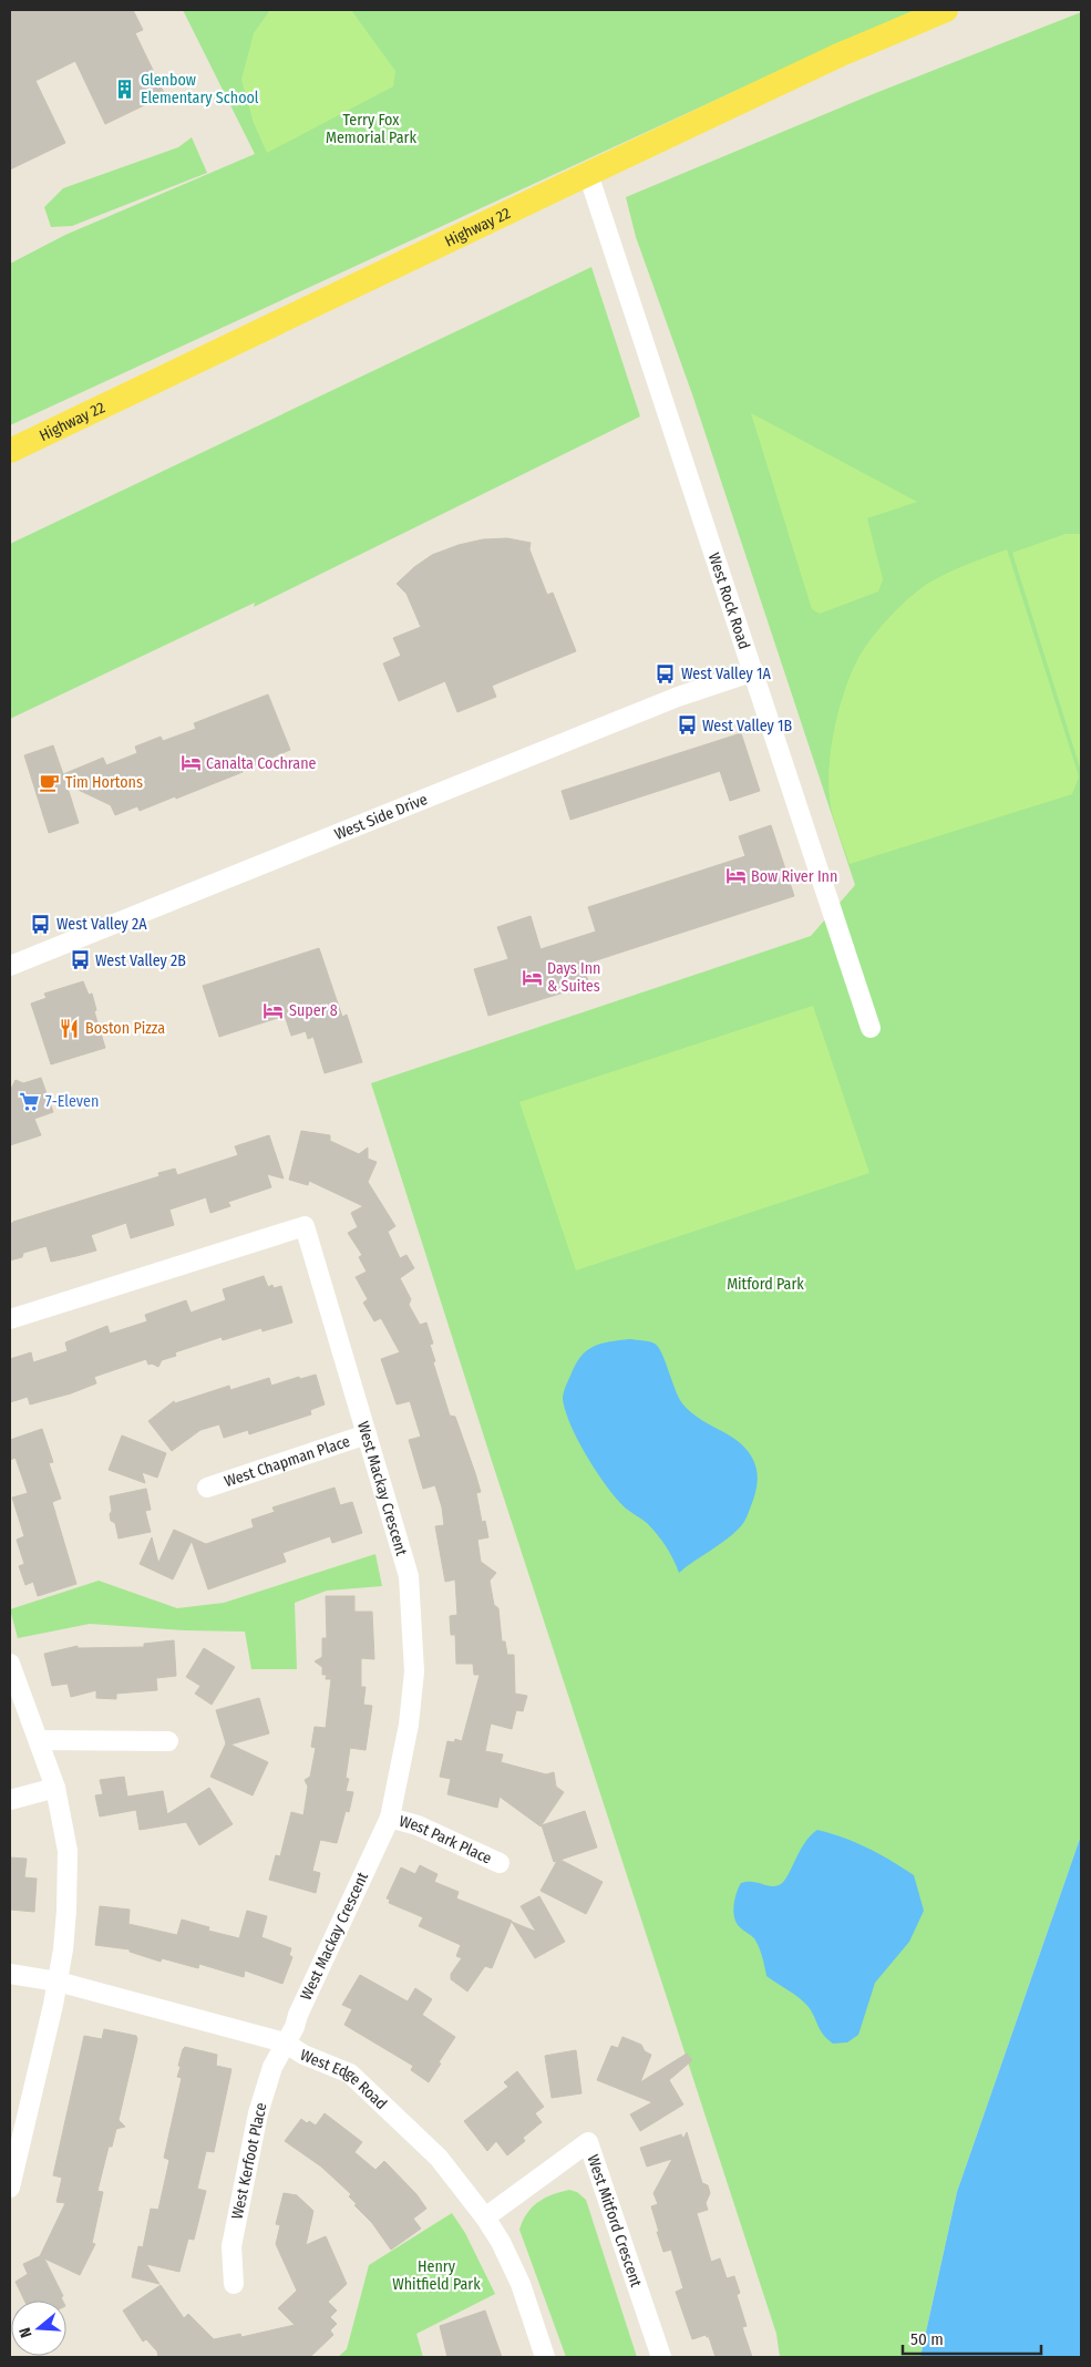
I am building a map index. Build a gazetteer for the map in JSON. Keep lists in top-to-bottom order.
{
  "streets": {
    "main road": ["Highway 22"],
    "street": [
      "West Rock Road",
      "West Side Drive",
      "West Chapman Place",
      "West Mackay Crescent",
      "West Park Place",
      "West Edge Road",
      "West Kerfoot Place",
      "West Mitford Crescent"
    ]
  },
  "crossings": [
    ["Highway 22", "West Rock Road"],
    ["West Rock Road", "West Side Drive"],
    ["West Chapman Place", "West Mackay Crescent"],
    ["West Mackay Crescent", "West Park Place"],
    ["West Mackay Crescent", "West Edge Road"],
    ["West Mackay Crescent", "West Kerfoot Place"],
    ["West Edge Road", "West Kerfoot Place"],
    ["West Edge Road", "West Mitford Crescent"]
  ],
  "parks": ["Terry Fox Memorial Park", "Mitford Park", "Henry Whitfield Park"],
  "places": {
    "building": ["Glenbow Elementary School"],
    "bus stop": [
      "West Valley 1A",
      "West Valley 1B",
      "West Valley 2A",
      "West Valley 2B"
    ],
    "hotel": [
      "Canalta Cochrane",
      "Bow River Inn",
      "Days Inn & Suites",
      "Super 8"
    ],
    "cafe": ["Tim Hortons"],
    "restaurant": ["Boston Pizza"],
    "supermarket": ["7-Eleven"]
  },
  "scale_bar": "50 m",
  "north": "left"
}
